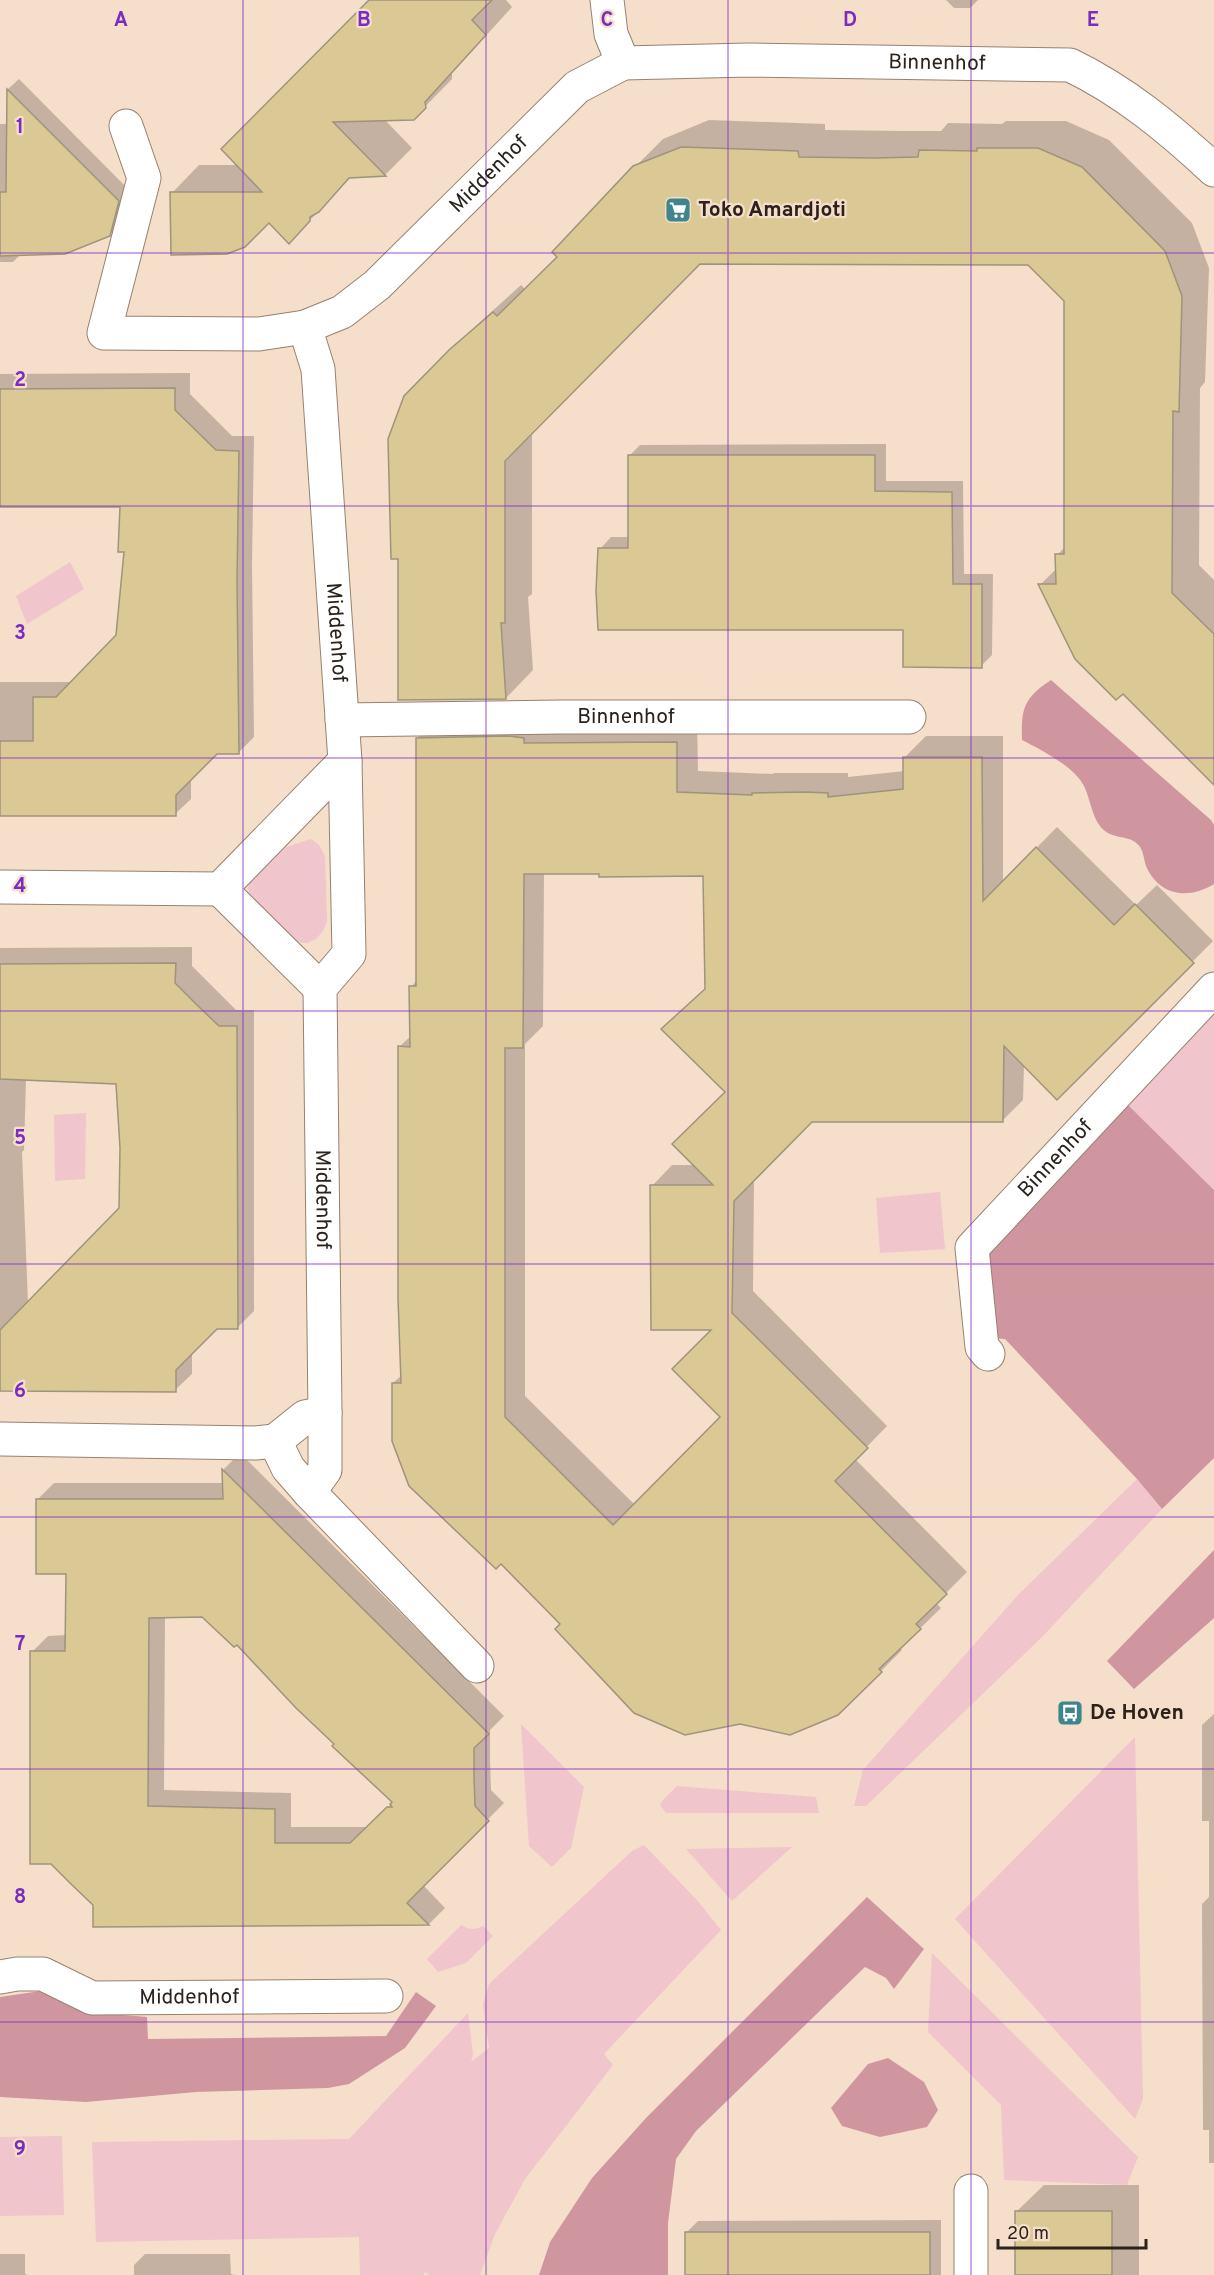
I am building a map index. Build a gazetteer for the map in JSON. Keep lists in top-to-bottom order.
{
  "streets": {
    "street": ["Binnenhof", "Middenhof"]
  },
  "crossings": [
    ["Binnenhof", "Middenhof"]
  ],
  "places": {
    "supermarket": ["Toko Amardjoti"],
    "bus stop": ["De Hoven"]
  },
  "scale_bar": "20 m",
  "grid": {
    "columns": [
      "A",
      "B",
      "C",
      "D",
      "E"
    ],
    "rows": [
      "1",
      "2",
      "3",
      "4",
      "5",
      "6",
      "7",
      "8",
      "9"
    ]
  }
}
